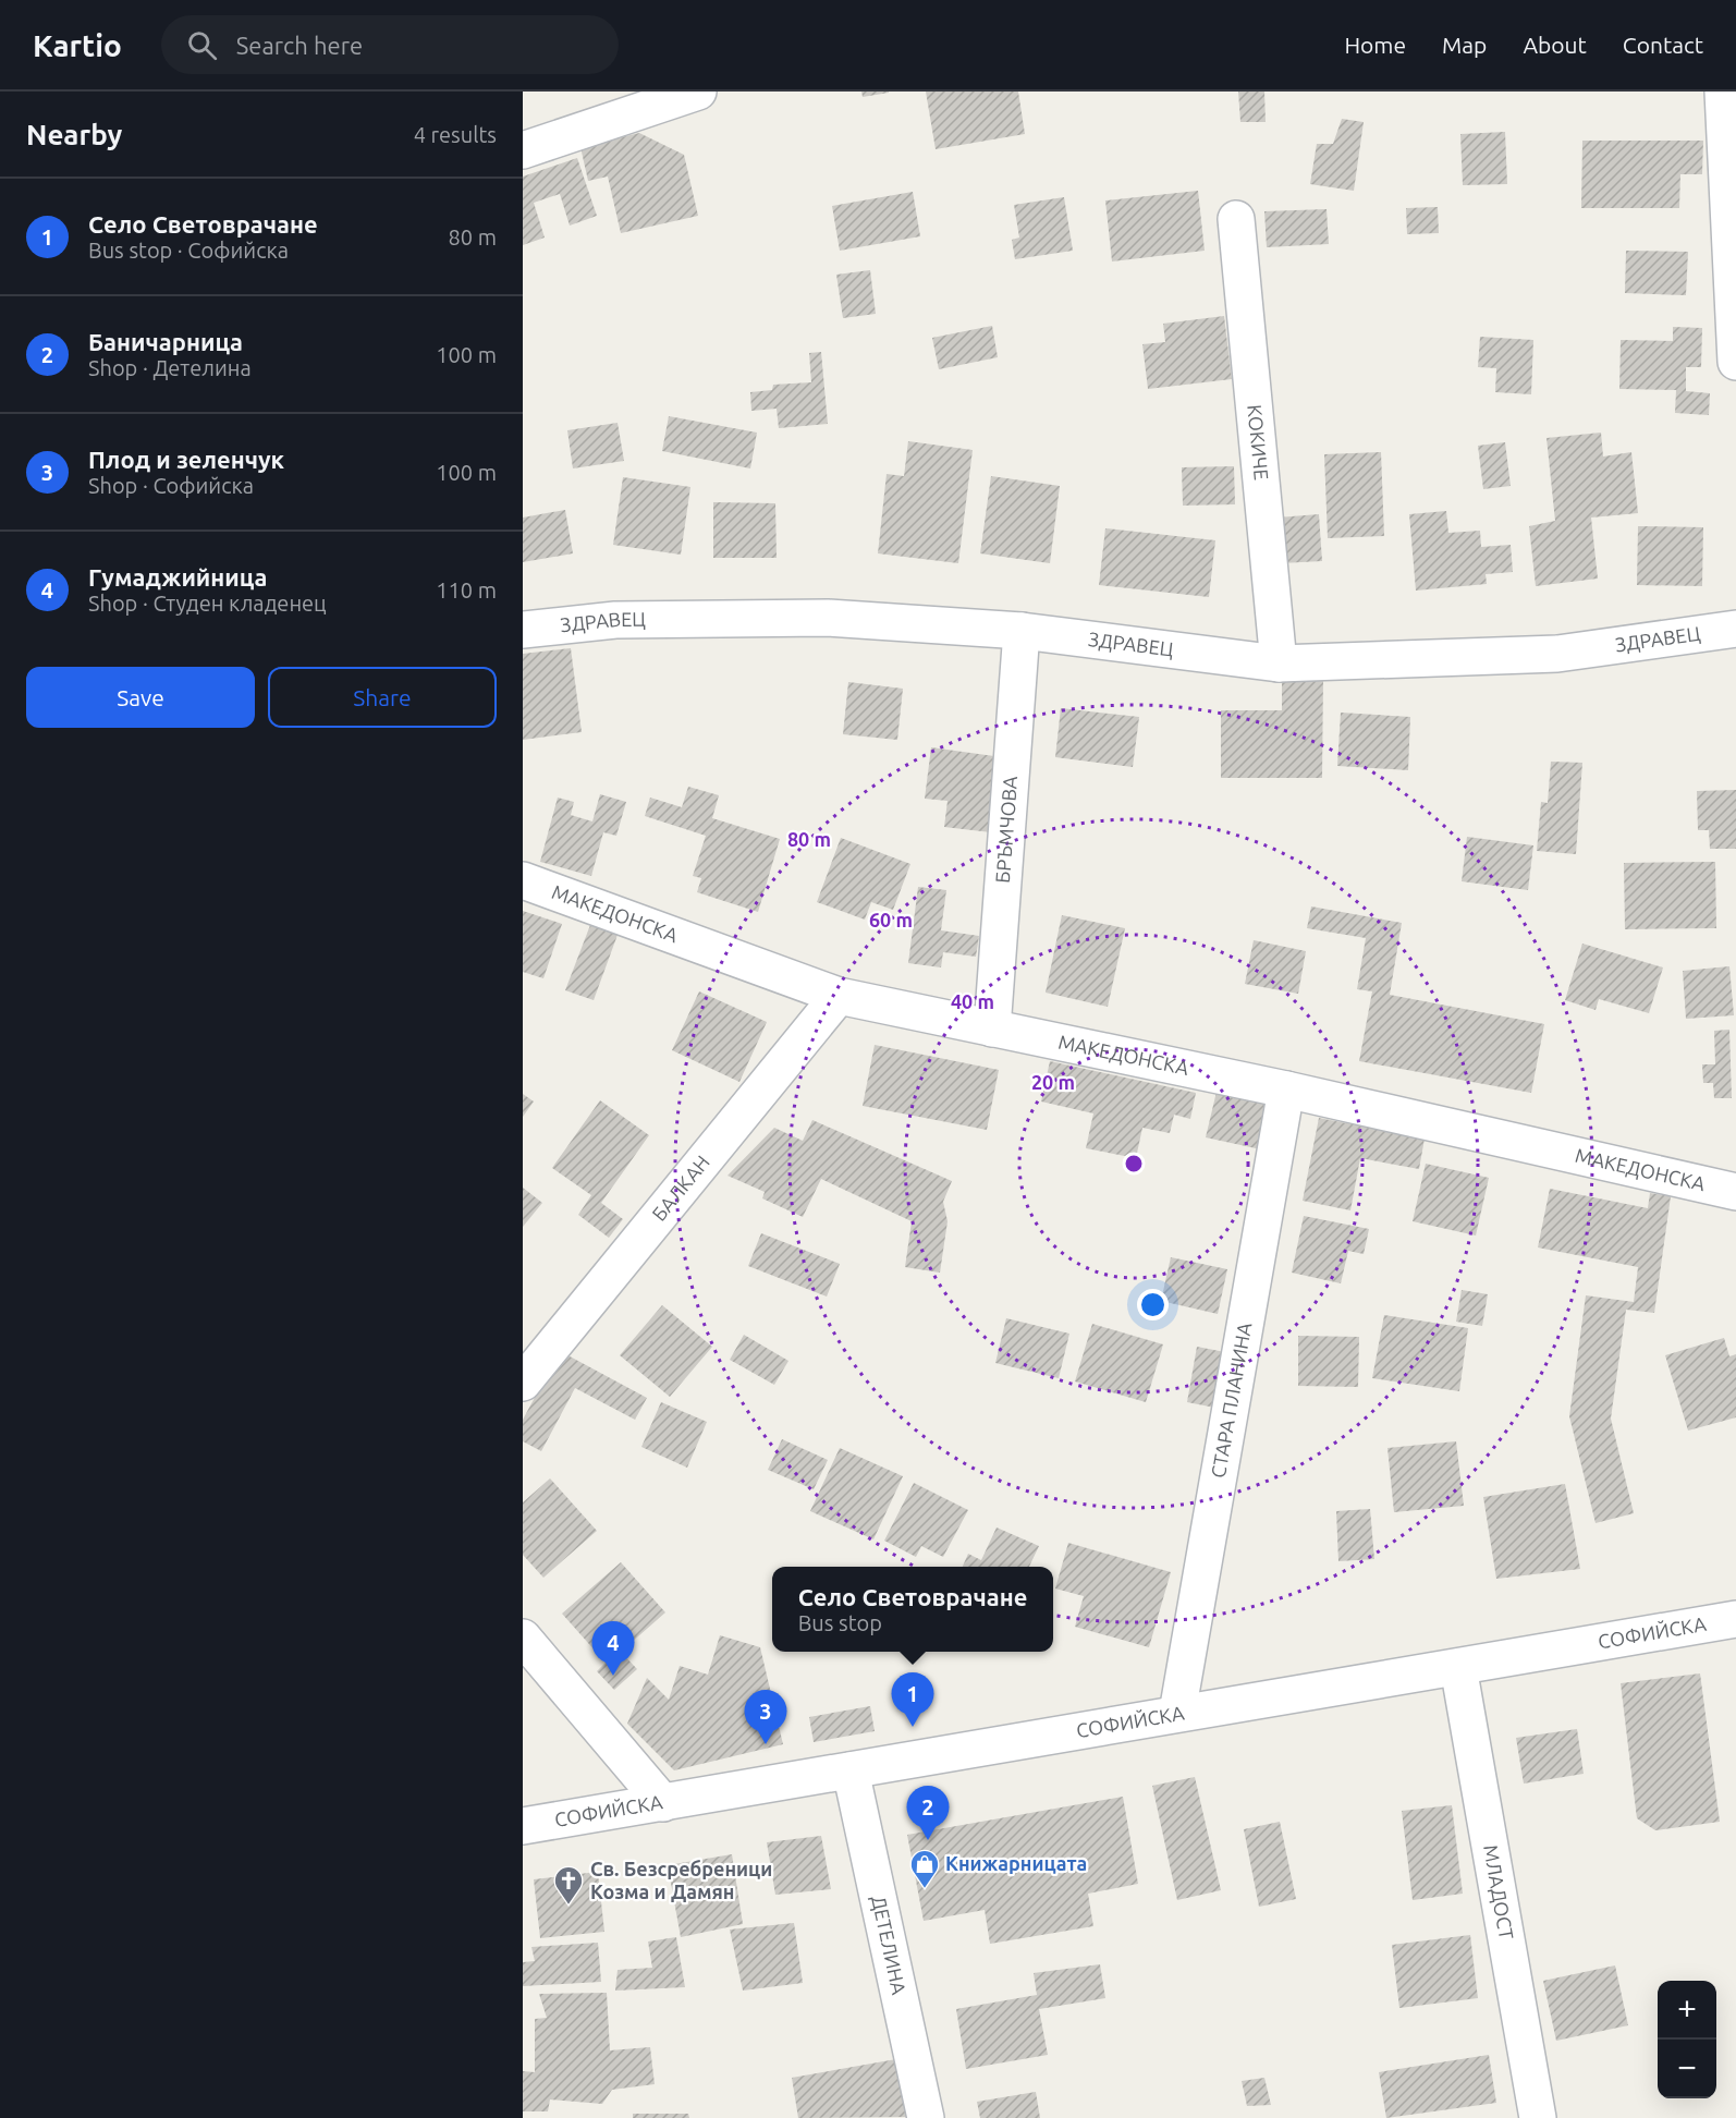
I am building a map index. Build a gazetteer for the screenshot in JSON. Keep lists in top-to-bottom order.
{
  "streets": {
    "street": [
      "КОКИЧЕ",
      "ЗДРАВЕЦ",
      "БРЪМЧОВА",
      "МАКЕДОНСКА",
      "БАЛКАН",
      "СТАРА ПЛАНИНА",
      "СОФИЙСКА",
      "МЛАДОСТ",
      "ДЕТЕЛИНА"
    ]
  },
  "crossings": [
    ["КОКИЧЕ", "ЗДРАВЕЦ"],
    ["ЗДРАВЕЦ", "БРЪМЧОВА"],
    ["БРЪМЧОВА", "МАКЕДОНСКА"],
    ["МАКЕДОНСКА", "БАЛКАН"],
    ["МАКЕДОНСКА", "СТАРА ПЛАНИНА"],
    ["СТАРА ПЛАНИНА", "СОФИЙСКА"],
    ["СОФИЙСКА", "МЛАДОСТ"],
    ["СОФИЙСКА", "ДЕТЕЛИНА"]
  ],
  "places": {
    "shop": ["Книжарницата"],
    "church": ["Св. Безсребреници Козма и Дамян"]
  },
  "page": {
    "header": "Kartio",
    "search": "Search here",
    "nav": [
      "Home",
      "Map",
      "About",
      "Contact"
    ],
    "heading": ["Nearby", "4 results"],
    "list": [
      {
        "mark": "1",
        "name": "Село Световрачане",
        "note": "Bus stop · Софийска",
        "value": "80 m"
      },
      {
        "mark": "2",
        "name": "Баничарница",
        "note": "Shop · Детелина",
        "value": "100 m"
      },
      {
        "mark": "3",
        "name": "Плод и зеленчук",
        "note": "Shop · Софийска",
        "value": "100 m"
      },
      {
        "mark": "4",
        "name": "Гумаджийница",
        "note": "Shop · Студен кладенец",
        "value": "110 m"
      }
    ],
    "buttons": ["Save", "Share"],
    "popup": ["Село Световрачане", "Bus stop"],
    "pins": [
      "4",
      "1",
      "3",
      "2"
    ],
    "map_buttons": ["+", "−"]
  },
  "rings": [
    "80 m",
    "60 m",
    "40 m",
    "20 m"
  ]
}
